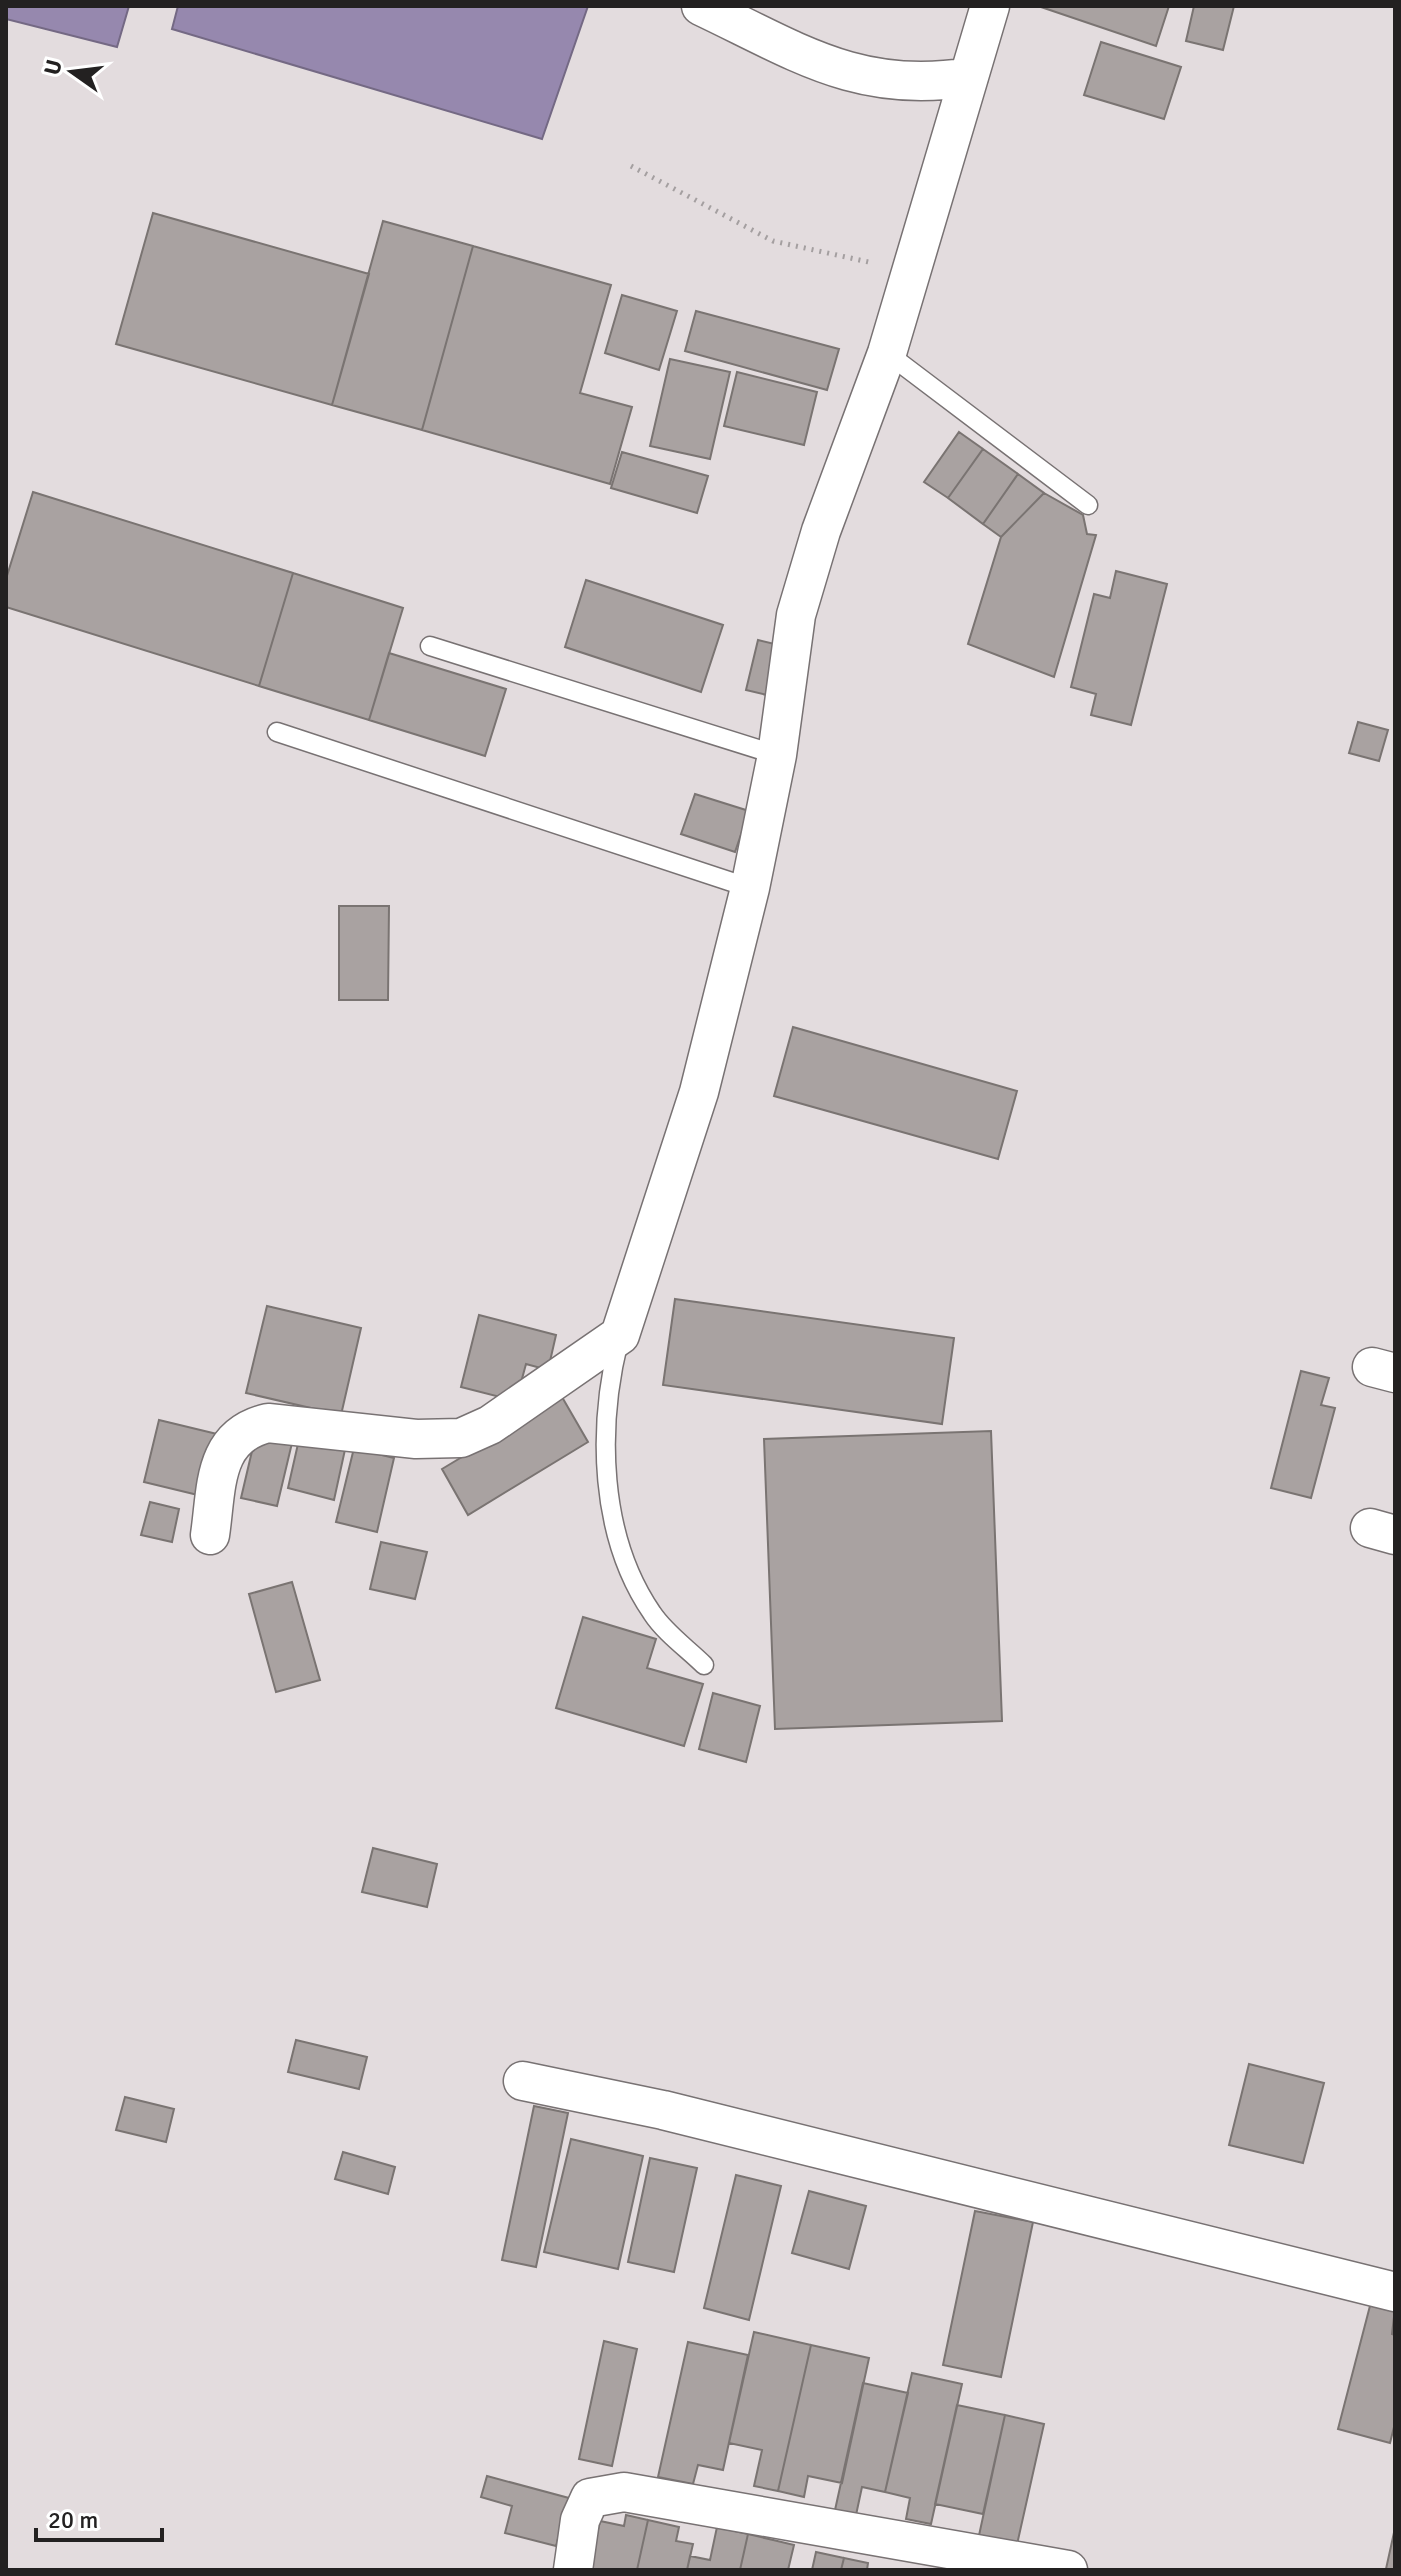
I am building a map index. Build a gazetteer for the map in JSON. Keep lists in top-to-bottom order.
{
  "scale_bar": "20 m",
  "north": "left"
}
